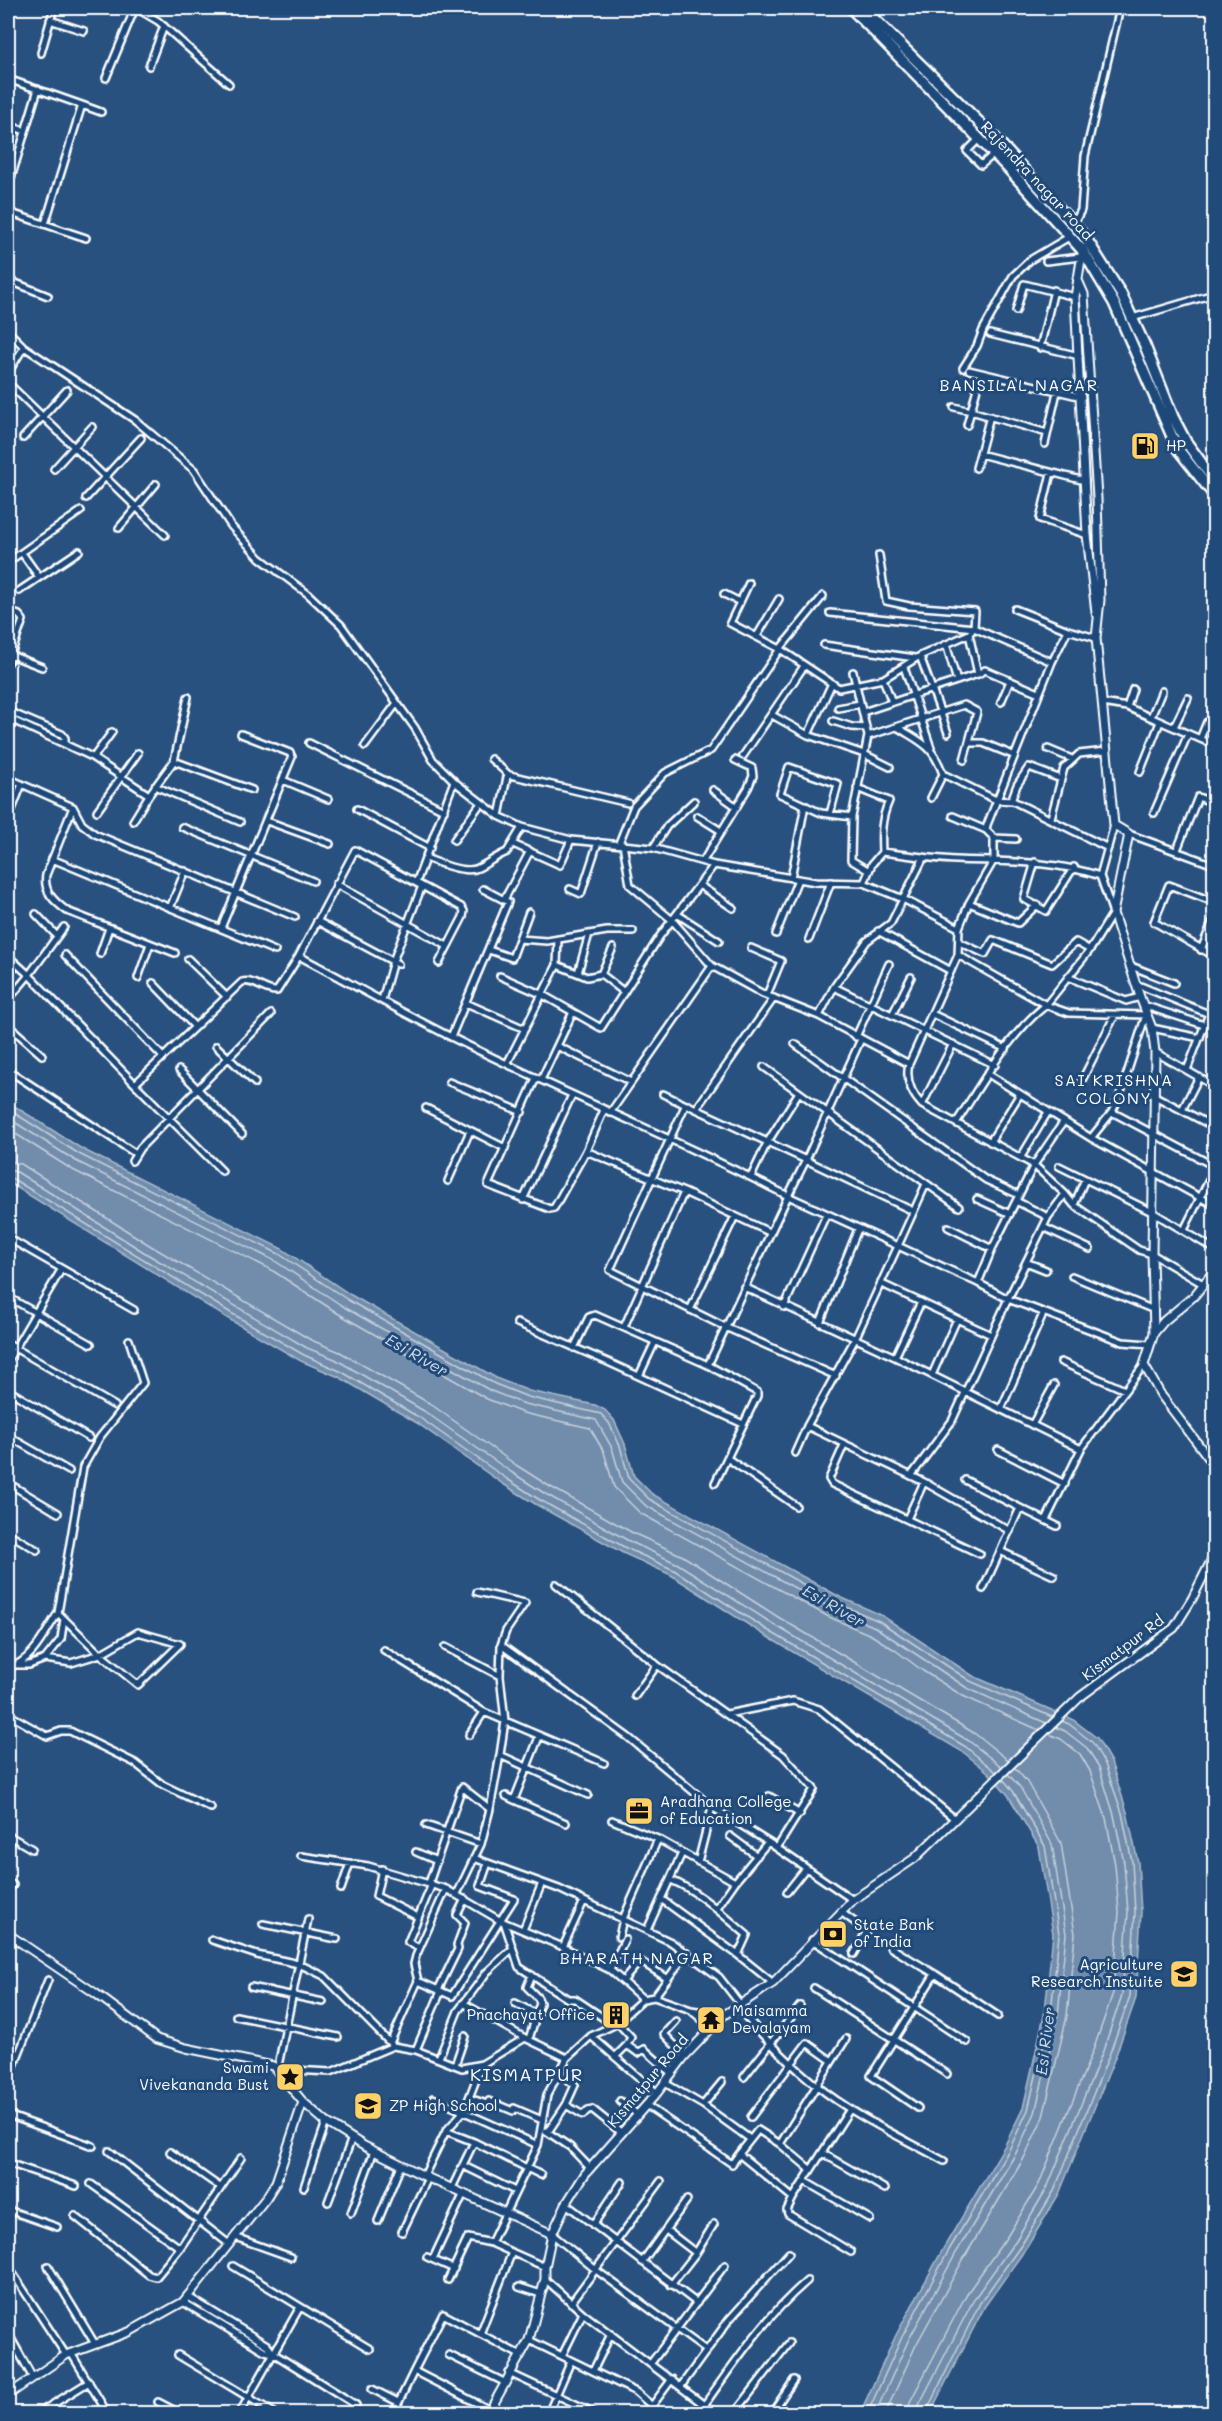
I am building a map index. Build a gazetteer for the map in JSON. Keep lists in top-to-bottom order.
{
  "streets": {
    "main road": ["Rajendra nagar road"],
    "street": ["Kismatpur Rd", "Kismatpur Road"]
  },
  "crossings": [
    ["Kismatpur Rd", "Kismatpur Road"]
  ],
  "districts": [
    "BANSILAL NAGAR",
    "SAI KRISHNA COLONY",
    "BHARATH NAGAR",
    "KISMATPUR"
  ],
  "water": ["Esi River"],
  "places": {
    "fuel station": ["HP"],
    "office": ["Aradhana College of Education"],
    "bank": ["State Bank of India"],
    "school or university": ["Agriculture Research Instuite", "ZP High School"],
    "building": ["Pnachayat Office"],
    "temple": ["Maisamma Devalayam"],
    "place": ["Swami Vivekananda Bust"]
  }
}
